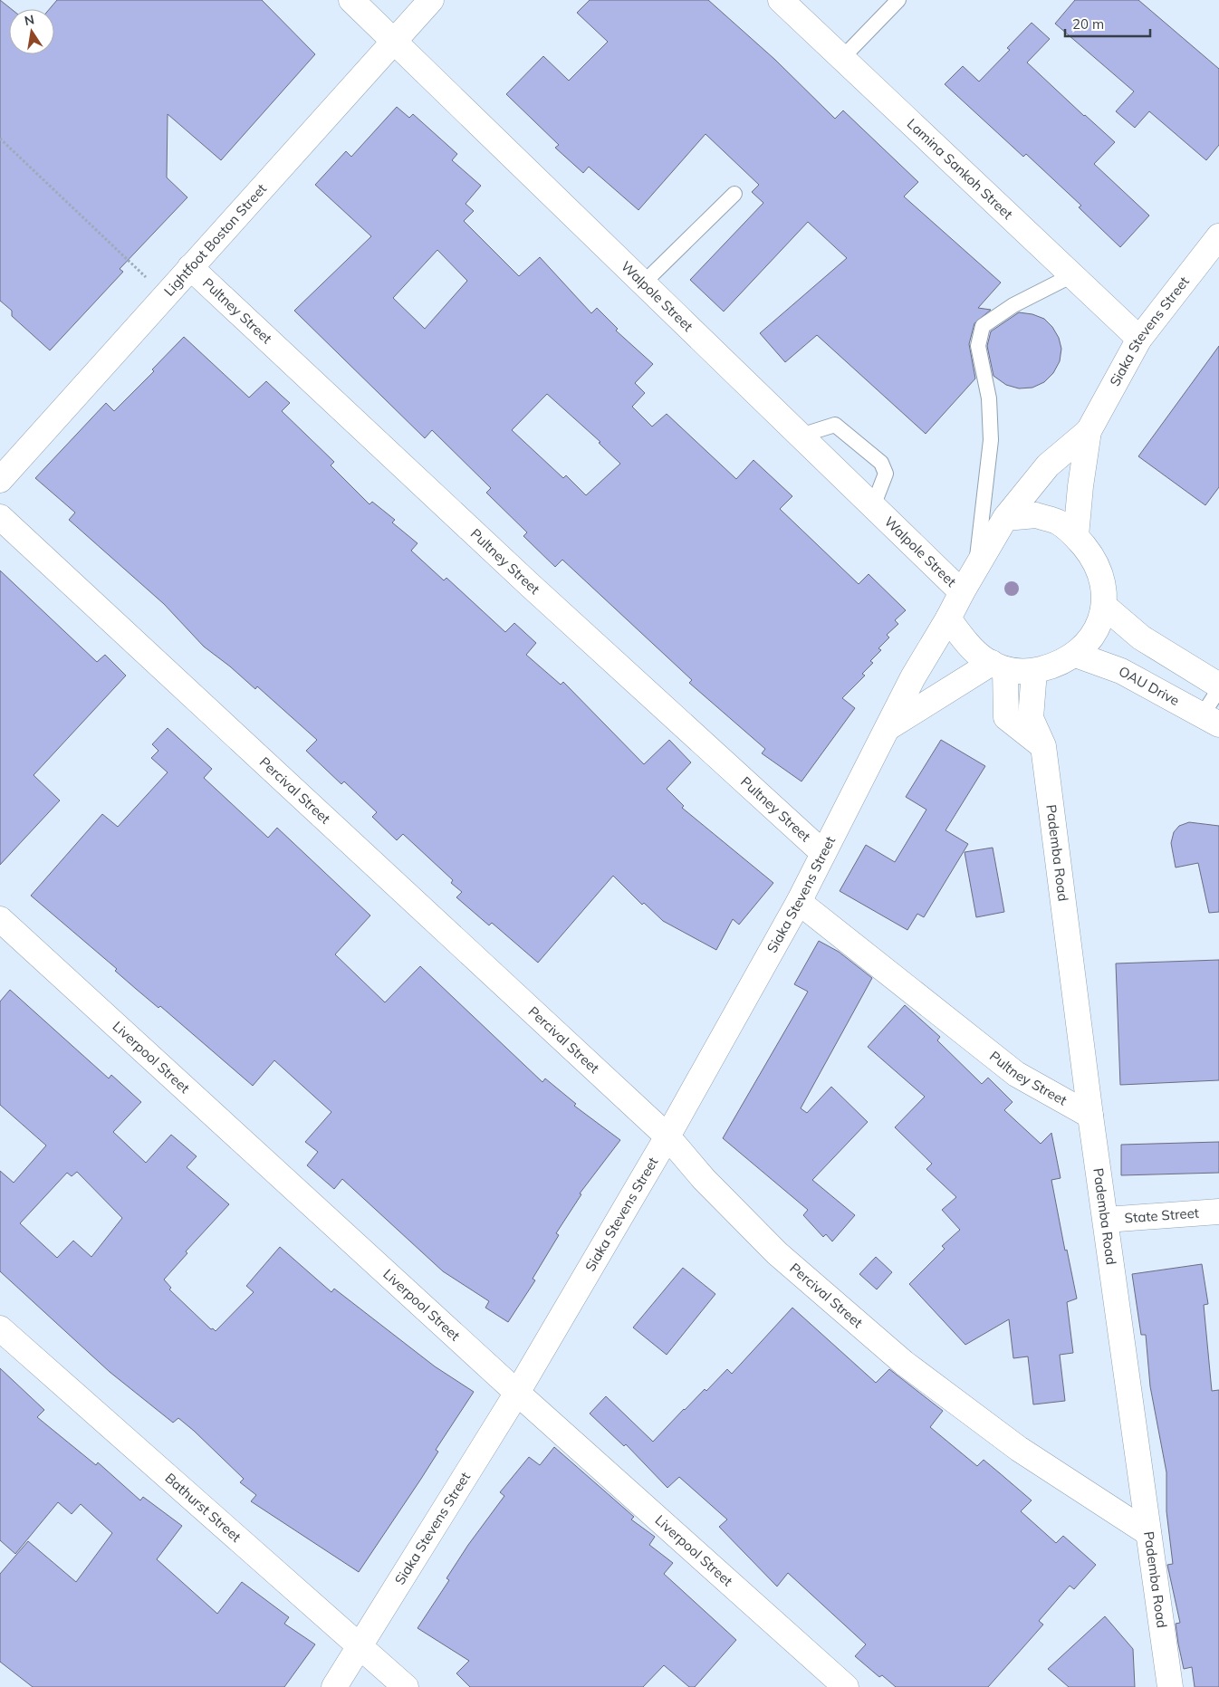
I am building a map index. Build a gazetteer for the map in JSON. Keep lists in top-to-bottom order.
{
  "streets": {
    "street": [
      "Lamina Sankoh Street",
      "Lightfoot Boston Street",
      "Walpole Street",
      "Pultney Street",
      "Siaka Stevens Street",
      "OAU Drive",
      "Percival Street",
      "Pademba Road",
      "Liverpool Street",
      "State Street",
      "Bathurst Street"
    ]
  },
  "crossings": [
    ["Lamina Sankoh Street", "Siaka Stevens Street"],
    ["Lightfoot Boston Street", "Walpole Street"],
    ["Lightfoot Boston Street", "Pultney Street"],
    ["Walpole Street", "Siaka Stevens Street"],
    ["Walpole Street", "OAU Drive"],
    ["Walpole Street", "Pademba Road"],
    ["Pultney Street", "Siaka Stevens Street"],
    ["Pultney Street", "Pademba Road"],
    ["Siaka Stevens Street", "OAU Drive"],
    ["Siaka Stevens Street", "Percival Street"],
    ["Siaka Stevens Street", "Pademba Road"],
    ["Siaka Stevens Street", "Liverpool Street"],
    ["Siaka Stevens Street", "Bathurst Street"],
    ["OAU Drive", "Pademba Road"],
    ["Percival Street", "Pademba Road"],
    ["Pademba Road", "State Street"]
  ],
  "scale_bar": "20 m",
  "north": "top"
}
